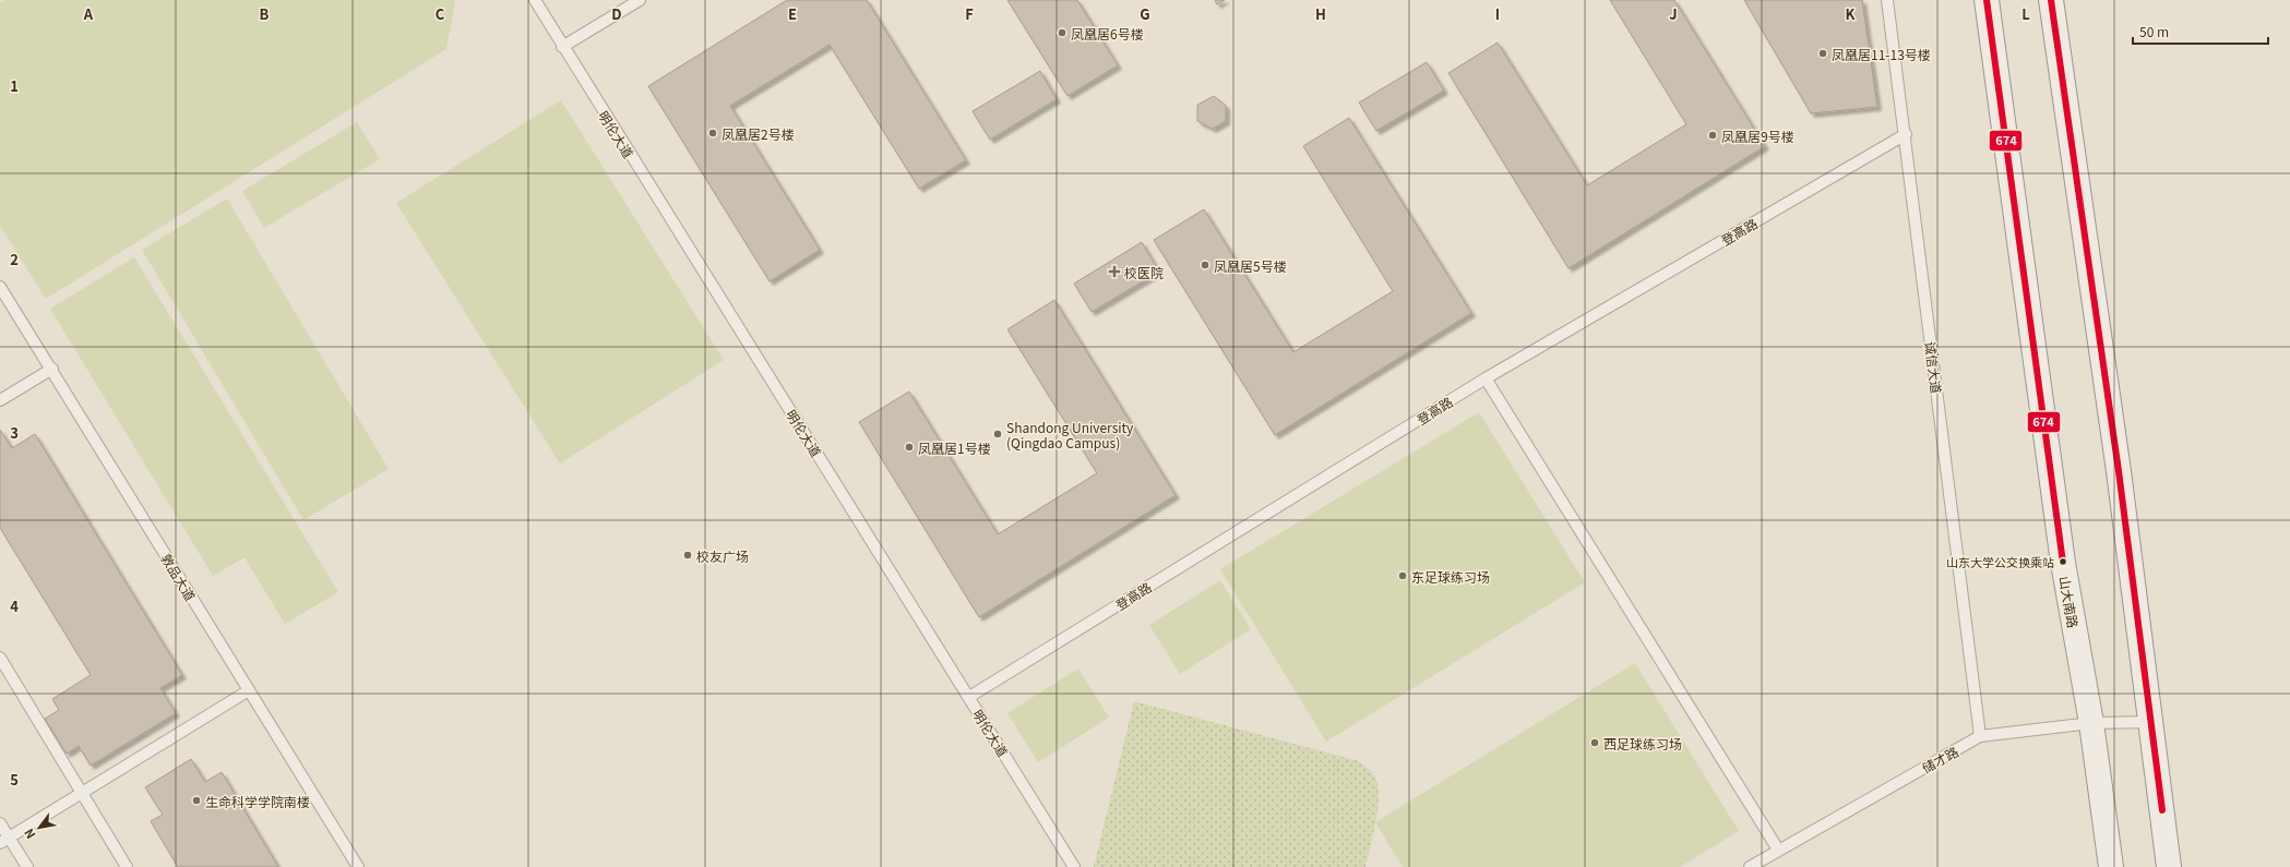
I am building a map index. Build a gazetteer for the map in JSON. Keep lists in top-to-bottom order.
{
  "streets": {
    "main road": ["山大南路"],
    "lane": [
      "明伦大道",
      "登高路",
      "诚信大道",
      "敦品大道",
      "储才路"
    ]
  },
  "crossings": [
    ["明伦大道", "登高路"],
    ["登高路", "诚信大道"],
    ["诚信大道", "储才路"],
    ["山大南路", "储才路"]
  ],
  "places": {
    "other": [
      "凤凰居6号楼",
      "凤凰居11-13号楼",
      "凤凰居2号楼",
      "凤凰居9号楼",
      "凤凰居5号楼",
      "Shandong University (Qingdao Campus)",
      "凤凰居1号楼",
      "校友广场",
      "山东大学公交换乘站",
      "东足球练习场",
      "西足球练习场",
      "生命科学学院南楼"
    ],
    "health": ["校医院"]
  },
  "lines": ["transit line 674"],
  "scale_bar": "50 m",
  "north": "bottom left",
  "grid": {
    "columns": [
      "A",
      "B",
      "C",
      "D",
      "E",
      "F",
      "G",
      "H",
      "I",
      "J",
      "K",
      "L"
    ],
    "rows": [
      "1",
      "2",
      "3",
      "4",
      "5"
    ]
  }
}
